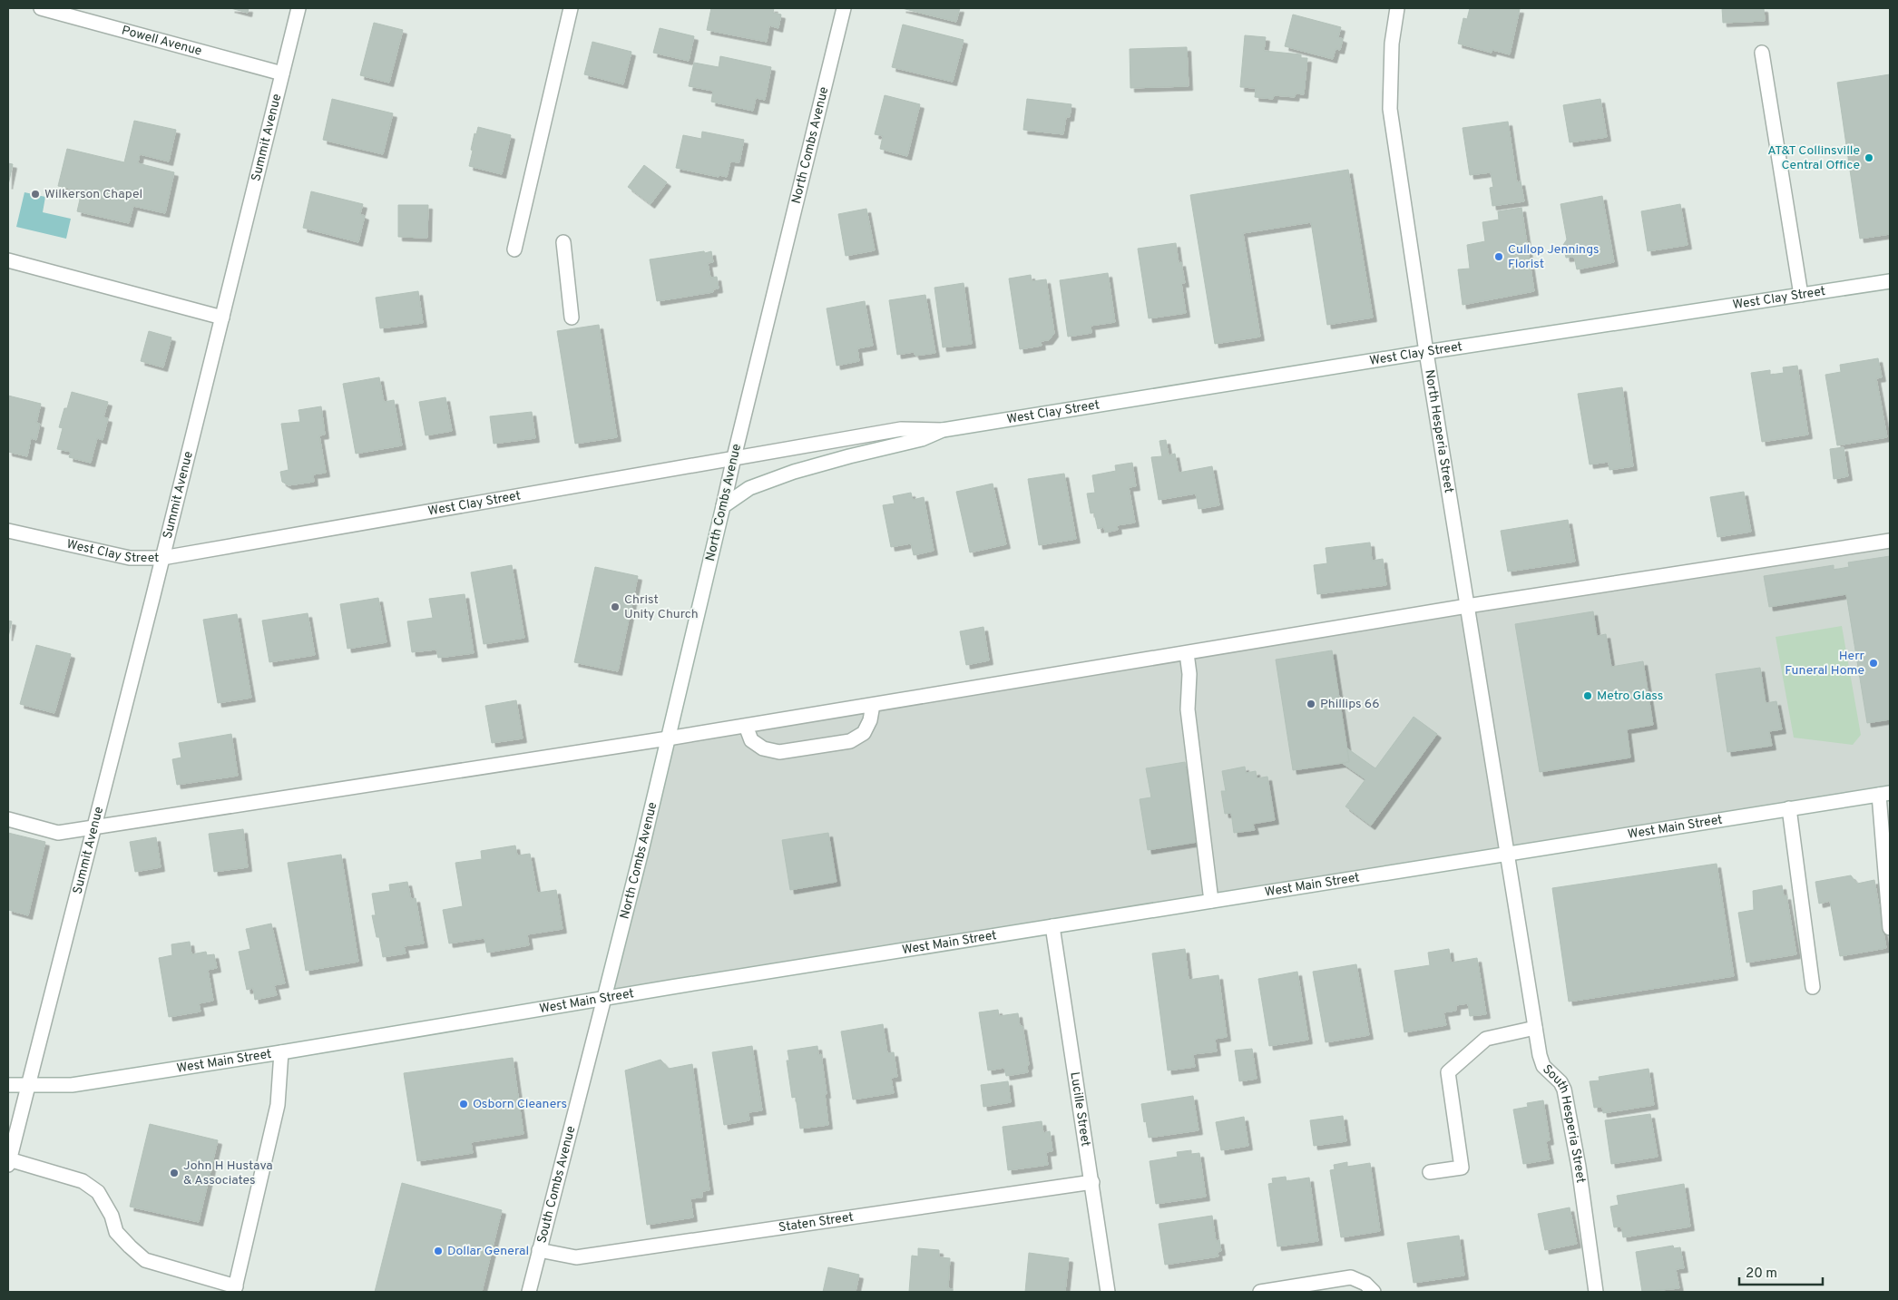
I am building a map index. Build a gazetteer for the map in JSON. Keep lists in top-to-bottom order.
{
  "streets": {
    "street": [
      "Powell Avenue",
      "Summit Avenue",
      "North Combs Avenue",
      "West Clay Street",
      "North Hesperia Street",
      "West Main Street",
      "Lucille Street",
      "South Hesperia Street",
      "South Combs Avenue",
      "Staten Street"
    ]
  },
  "crossings": [
    ["Powell Avenue", "Summit Avenue"],
    ["Summit Avenue", "West Clay Street"],
    ["Summit Avenue", "West Main Street"],
    ["North Combs Avenue", "West Clay Street"],
    ["North Combs Avenue", "West Main Street"],
    ["North Combs Avenue", "South Combs Avenue"],
    ["West Clay Street", "North Hesperia Street"],
    ["North Hesperia Street", "West Main Street"],
    ["North Hesperia Street", "South Hesperia Street"],
    ["West Main Street", "Lucille Street"],
    ["West Main Street", "South Hesperia Street"],
    ["West Main Street", "South Combs Avenue"],
    ["Lucille Street", "Staten Street"],
    ["South Combs Avenue", "Staten Street"]
  ],
  "places": [
    "AT&T Collinsville Central Office",
    "Wilkerson Chapel",
    "Cullop Jennings Florist",
    "Christ Unity Church",
    "Herr Funeral Home",
    "Metro Glass",
    "Phillips 66",
    "Osborn Cleaners",
    "John H Hustava & Associates",
    "Dollar General"
  ],
  "scale_bar": "20 m"
}
